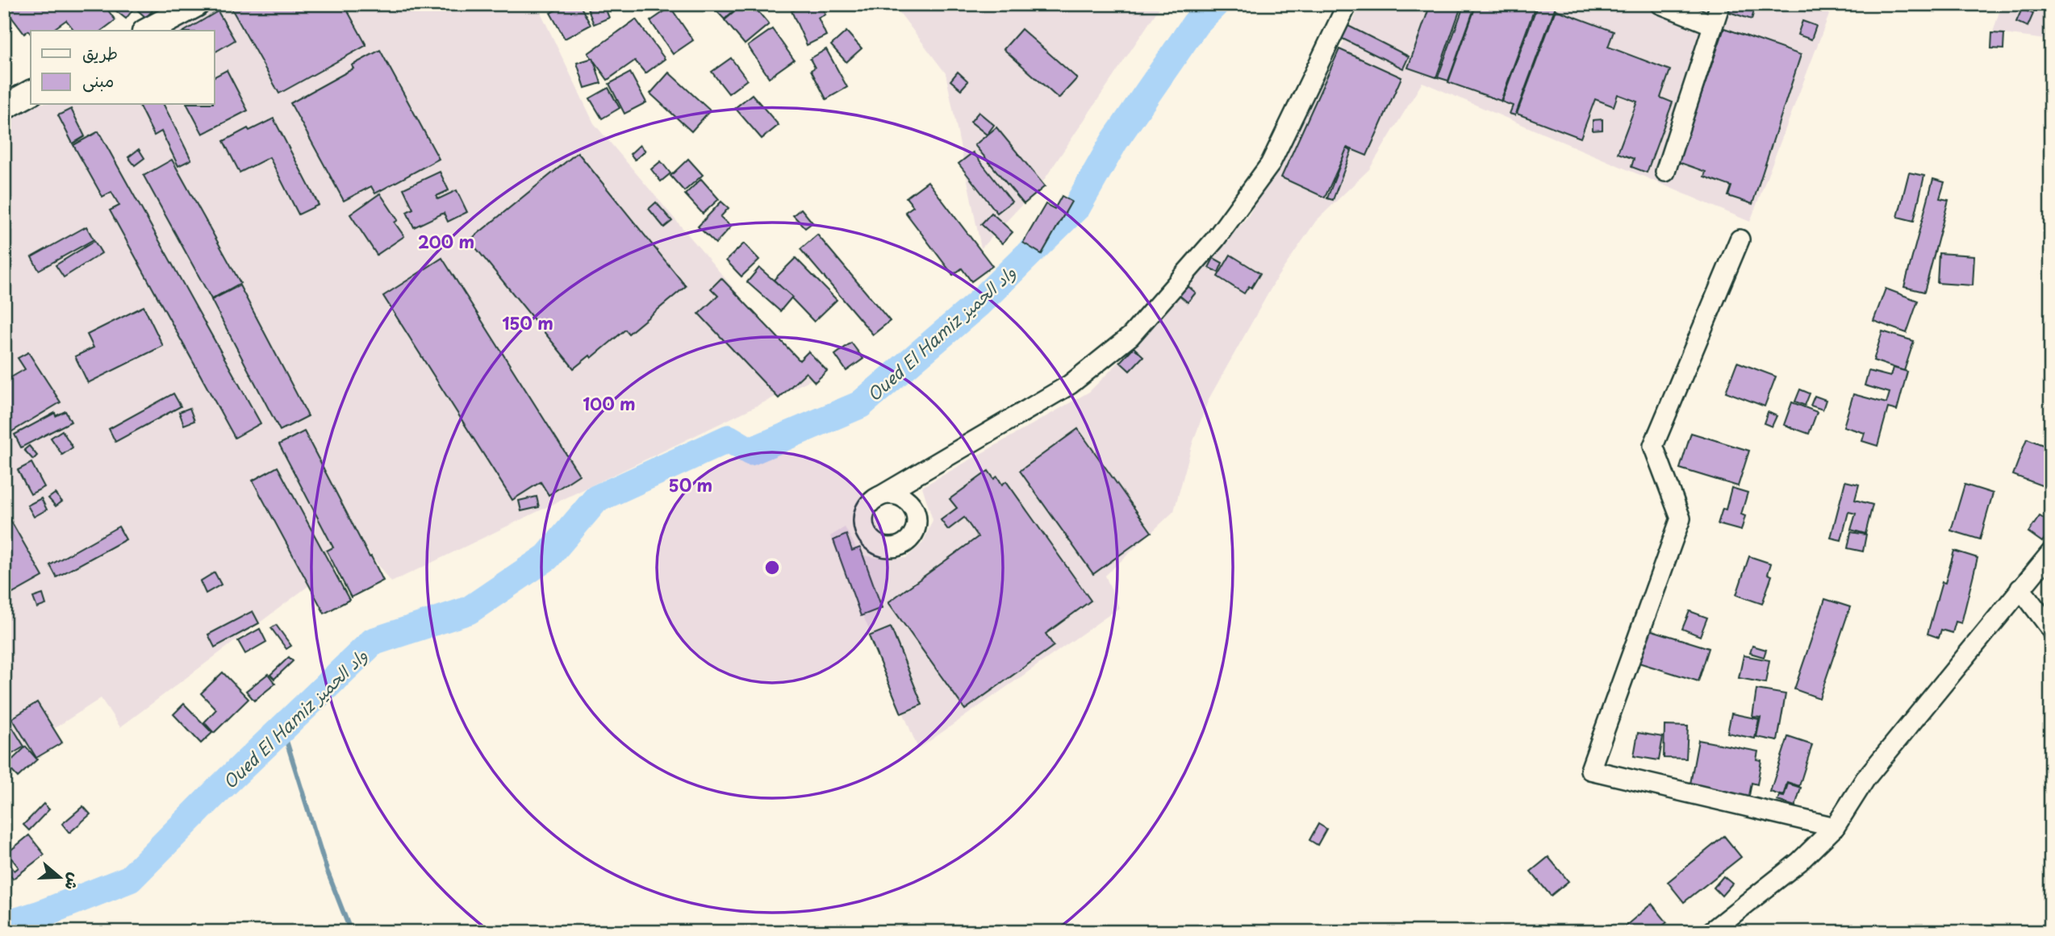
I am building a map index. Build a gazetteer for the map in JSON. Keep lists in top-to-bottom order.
{
  "water": ["Oued El Hamiz واد الحميز"],
  "legend": ["طريق", "مبنى"],
  "north": "right",
  "rings": [
    "200 m",
    "150 m",
    "100 m",
    "50 m"
  ]
}
